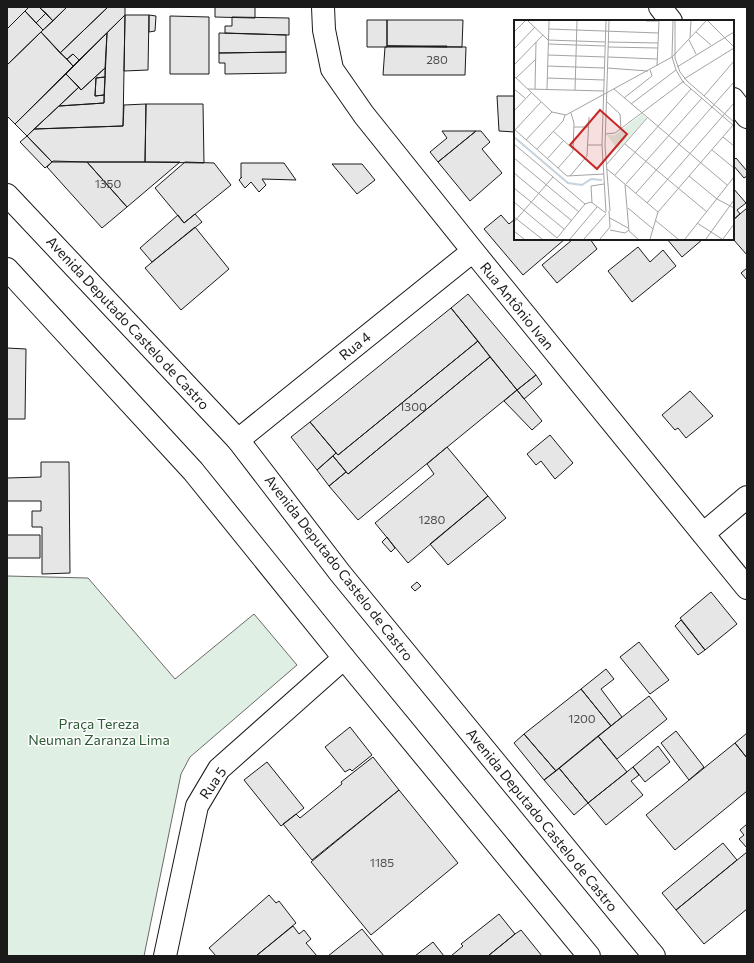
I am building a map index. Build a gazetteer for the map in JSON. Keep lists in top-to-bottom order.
{
  "streets": {
    "main road": [
      "Rua Antônio Ivan",
      "Avenida Deputado Castelo de Castro",
      "Rua 4",
      "Rua 5"
    ]
  },
  "crossings": [
    ["Rua Antônio Ivan", "Rua 4"],
    ["Avenida Deputado Castelo de Castro", "Rua 4"]
  ],
  "parks": ["Praça Tereza Neuman Zaranza Lima"],
  "house_numbers": [
    "280",
    "1350",
    "1300",
    "1280",
    "1200",
    "1185"
  ]
}
